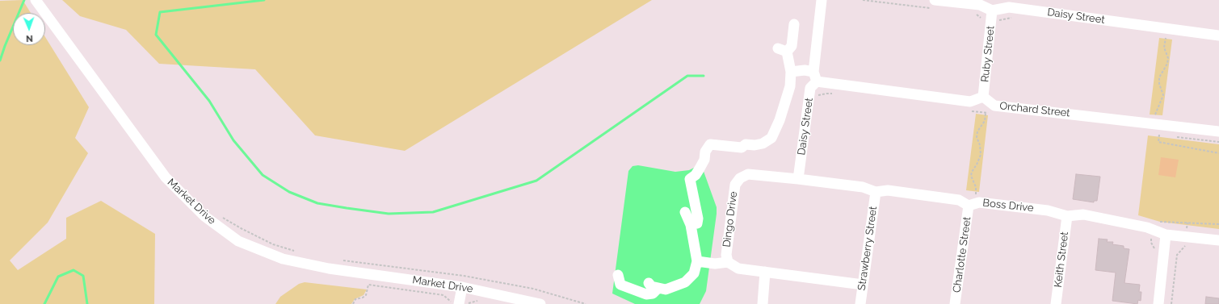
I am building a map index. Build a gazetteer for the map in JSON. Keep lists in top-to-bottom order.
{
  "streets": {
    "street": [
      "Daisy Street",
      "Ruby Street",
      "Orchard Street",
      "Market Drive",
      "Boss Drive",
      "Dingo Drive",
      "Strawberry Street",
      "Charlotte Street",
      "Keith Street"
    ]
  },
  "crossings": [
    ["Daisy Street", "Ruby Street"],
    ["Daisy Street", "Boss Drive"],
    ["Daisy Street", "Dingo Drive"],
    ["Ruby Street", "Orchard Street"],
    ["Boss Drive", "Dingo Drive"],
    ["Boss Drive", "Strawberry Street"],
    ["Boss Drive", "Charlotte Street"],
    ["Boss Drive", "Keith Street"],
    ["Dingo Drive", "Strawberry Street"]
  ],
  "north": "bottom"
}
